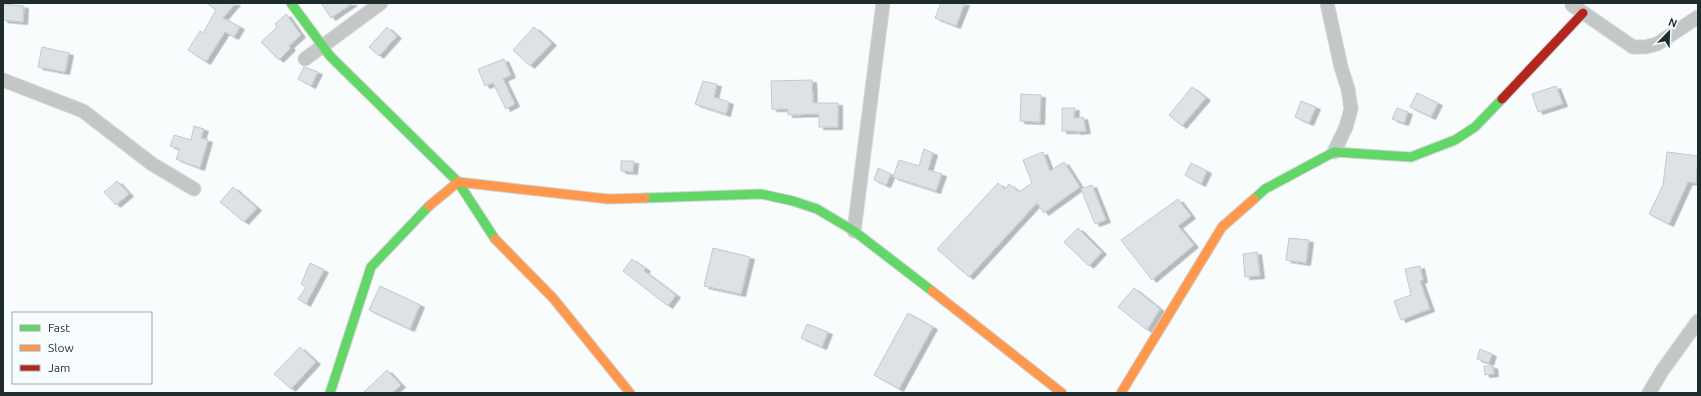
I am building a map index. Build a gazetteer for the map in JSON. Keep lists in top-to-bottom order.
{
  "legend": ["Fast", "Slow", "Jam"],
  "north": "top right"
}
